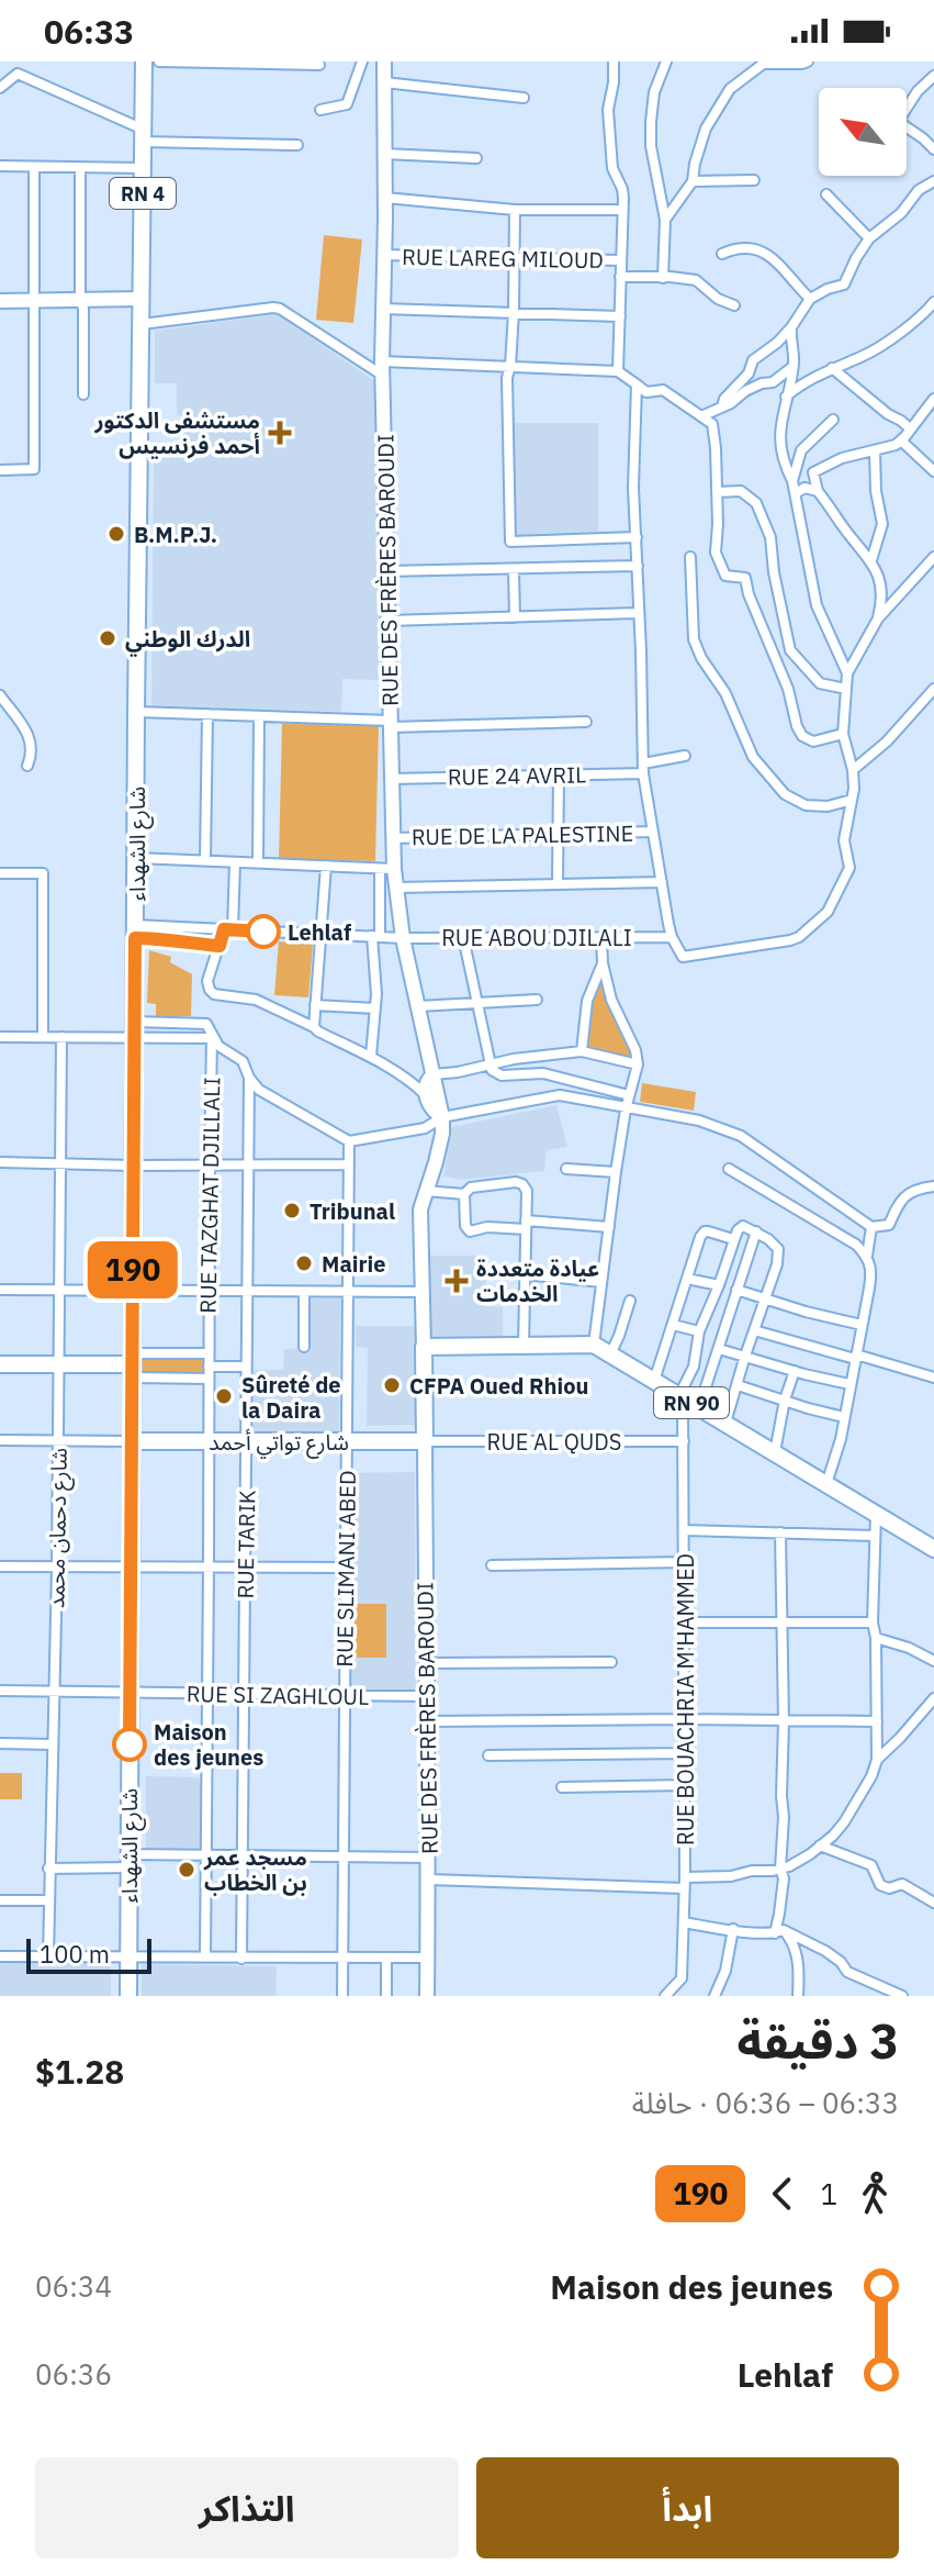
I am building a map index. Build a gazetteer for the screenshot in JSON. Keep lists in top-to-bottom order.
{
  "streets": {
    "main road": [
      "RN 4",
      "شارع الشهداء",
      "RN 90",
      "شارع تواتي أحمد"
    ],
    "street": [
      "RUE LAREG MILOUD",
      "RUE DES FRÈRES BAROUDI",
      "RUE 24 AVRIL",
      "RUE DE LA PALESTINE",
      "RUE ABOU DJILALI",
      "RUE TAZGHAT DJILLALI",
      "RUE AL QUDS",
      "شارع دحمان محمد",
      "RUE TARIK",
      "RUE SLIMANI ABED",
      "RUE SI ZAGHLOUL",
      "RUE BOUACHRIA M'HAMMED"
    ]
  },
  "crossings": [
    ["RN 4", "شارع الشهداء"],
    ["RUE LAREG MILOUD", "RUE DES FRÈRES BAROUDI"],
    ["RUE DES FRÈRES BAROUDI", "RUE 24 AVRIL"],
    ["RUE DES FRÈRES BAROUDI", "RUE DE LA PALESTINE"],
    ["RUE DES FRÈRES BAROUDI", "RUE ABOU DJILALI"],
    ["RUE DES FRÈRES BAROUDI", "شارع تواتي أحمد"],
    ["RUE DES FRÈRES BAROUDI", "RUE AL QUDS"],
    ["RUE DES FRÈRES BAROUDI", "RUE SI ZAGHLOUL"],
    ["شارع الشهداء", "RUE ABOU DJILALI"],
    ["شارع الشهداء", "شارع تواتي أحمد"],
    ["شارع الشهداء", "RUE SI ZAGHLOUL"],
    ["RUE TAZGHAT DJILLALI", "شارع تواتي أحمد"],
    ["RN 90", "RUE BOUACHRIA M'HAMMED"],
    ["شارع تواتي أحمد", "RUE AL QUDS"],
    ["شارع تواتي أحمد", "RUE TARIK"],
    ["شارع تواتي أحمد", "RUE SLIMANI ABED"],
    ["RUE AL QUDS", "RUE BOUACHRIA M'HAMMED"],
    ["شارع دحمان محمد", "RUE SI ZAGHLOUL"],
    ["RUE TARIK", "RUE SI ZAGHLOUL"],
    ["RUE SLIMANI ABED", "RUE SI ZAGHLOUL"]
  ],
  "places": {
    "health": ["مستشفى الدكتور أحمد فرنسيس", "عيادة متعددة الخدمات"],
    "other": [
      "B.M.P.J.",
      "الدرك الوطني",
      "Lehlaf",
      "Tribunal",
      "Mairie",
      "CFPA Oued Rhiou",
      "Sûreté de la Daira",
      "Maison des jeunes",
      "مسجد عمر بن الخطاب"
    ]
  },
  "lines": ["bus line 190"],
  "scale_bar": "100 m",
  "north": "top left",
  "page": {
    "status": "06:33",
    "on_map": "190",
    "scale": "100 m",
    "heading": ["3 دقيقة", "06:33 – 06:36 · حافلة", "$1.28"],
    "legs": ["1", "190"],
    "list": [
      {
        "name": "Maison des jeunes",
        "value": "06:34"
      },
      {
        "name": "Lehlaf",
        "value": "06:36"
      }
    ],
    "buttons": ["ابدأ", "التذاكر"]
  }
}
